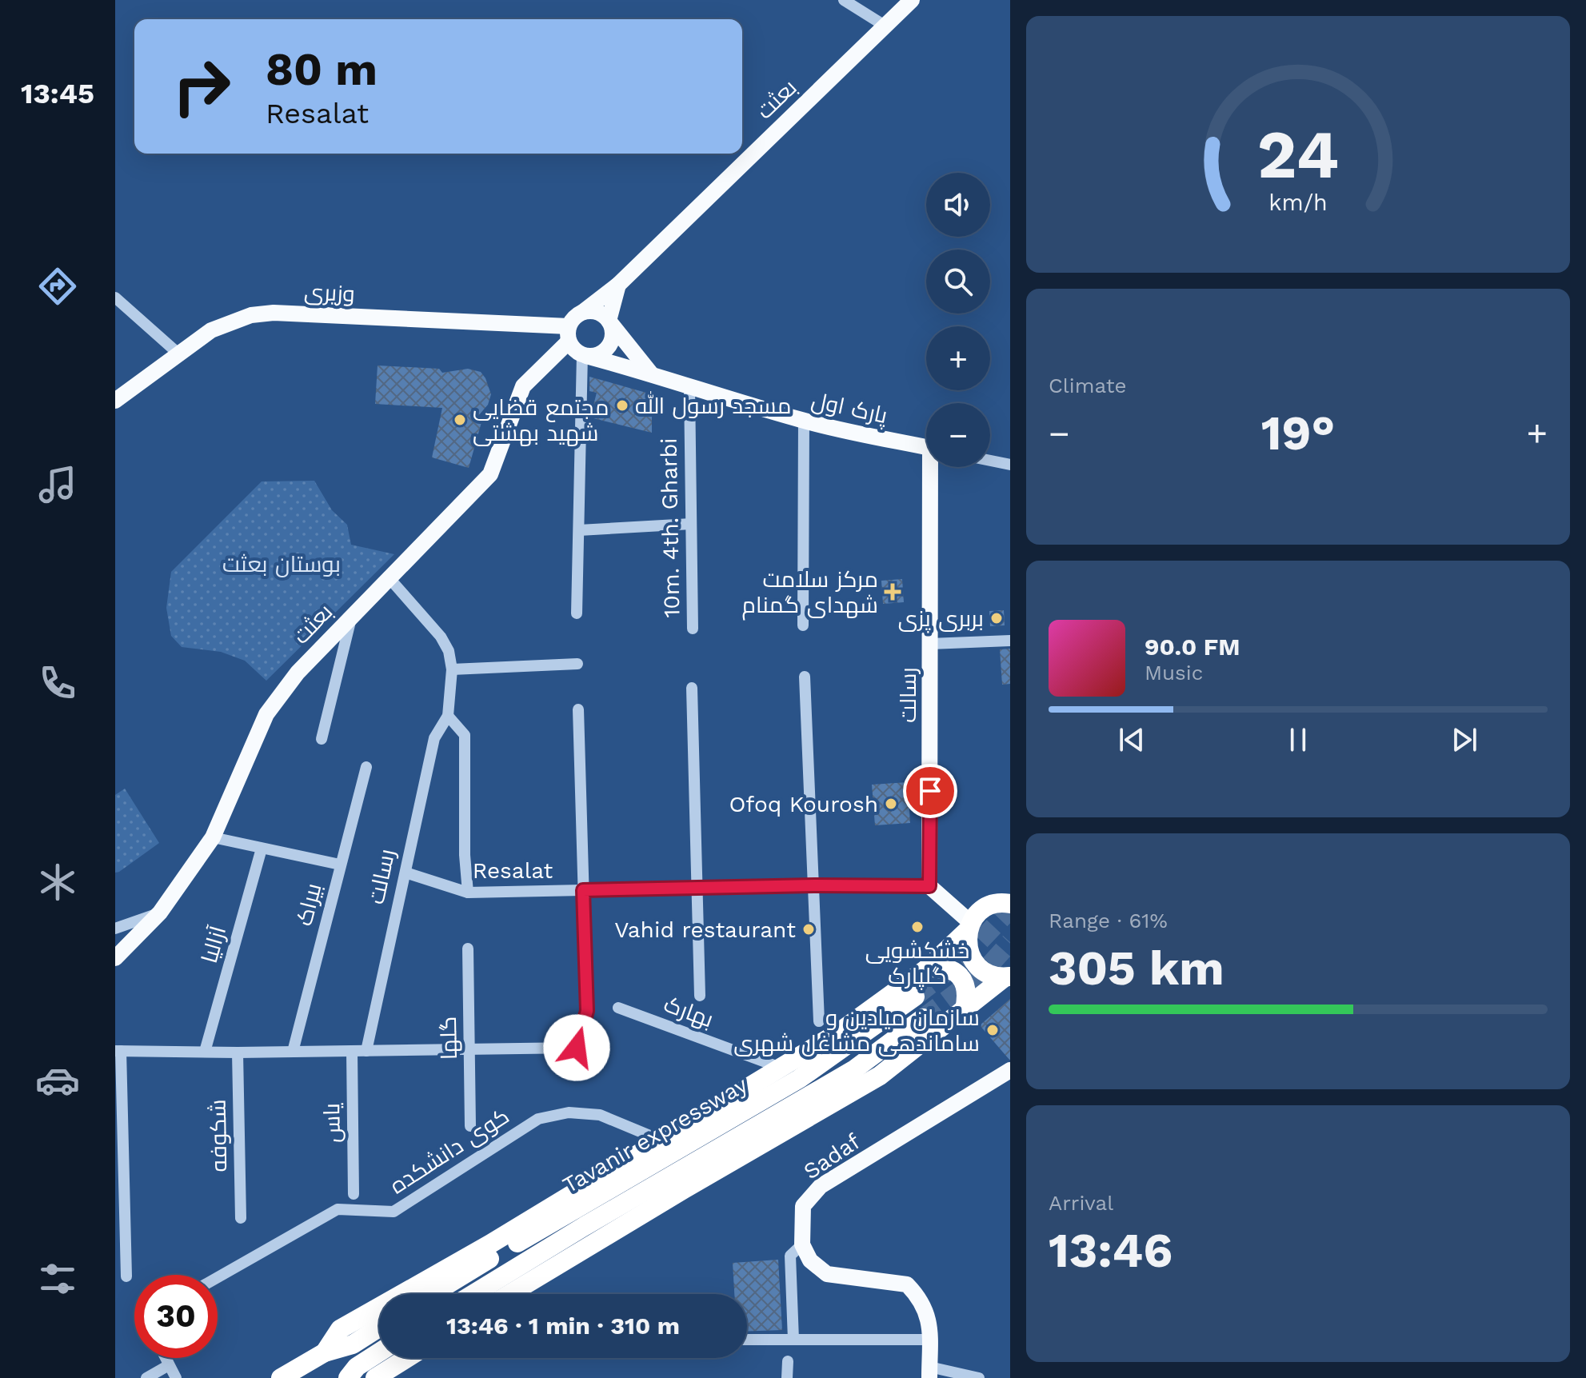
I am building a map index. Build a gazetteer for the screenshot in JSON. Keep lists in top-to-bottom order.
{
  "streets": {
    "highway": ["Tavanir expressway"],
    "main road": [
      "بعثت",
      "وزیری",
      "پارک اول",
      "رسالت",
      "Sadaf"
    ],
    "street": [
      "10m. 4th. Gharbi",
      "Resalat",
      "بیراک",
      "آزالیا",
      "بهارک",
      "گلها",
      "یاس",
      "شکوفه",
      "کوی دانشکده"
    ]
  },
  "crossings": [
    ["بعثت", "وزیری"],
    ["بعثت", "پارک اول"],
    ["وزیری", "پارک اول"],
    ["پارک اول", "10m. 4th. Gharbi"],
    ["رسالت", "Resalat"]
  ],
  "parks": ["بوستان بعثت"],
  "places": {
    "other": [
      "مسجد رسول الله",
      "مجتمع قضایی شهید بهشتی",
      "بربری پزی",
      "Ofoq Kourosh",
      "خشکشویی گلپارک",
      "Vahid restaurant",
      "سازمان میادین و ساماندهی مشاغل شهری"
    ],
    "health": ["مرکز سلامت شهدای گمنام"]
  },
  "page": {
    "tabs": "13:45",
    "turn": ["80 m", "Resalat"],
    "map_buttons": ["+", "−"],
    "tile": [
      "Climate",
      ["Range · 61%", "305 km"],
      ["Arrival", "13:46"]
    ],
    "heat": ["−", "19°", "+"],
    "song": ["90.0 FM", "Music"],
    "limit": "30",
    "trip": "13:46 · 1 min · 310 m",
    "gauge": ["24", "km/h"]
  }
}
